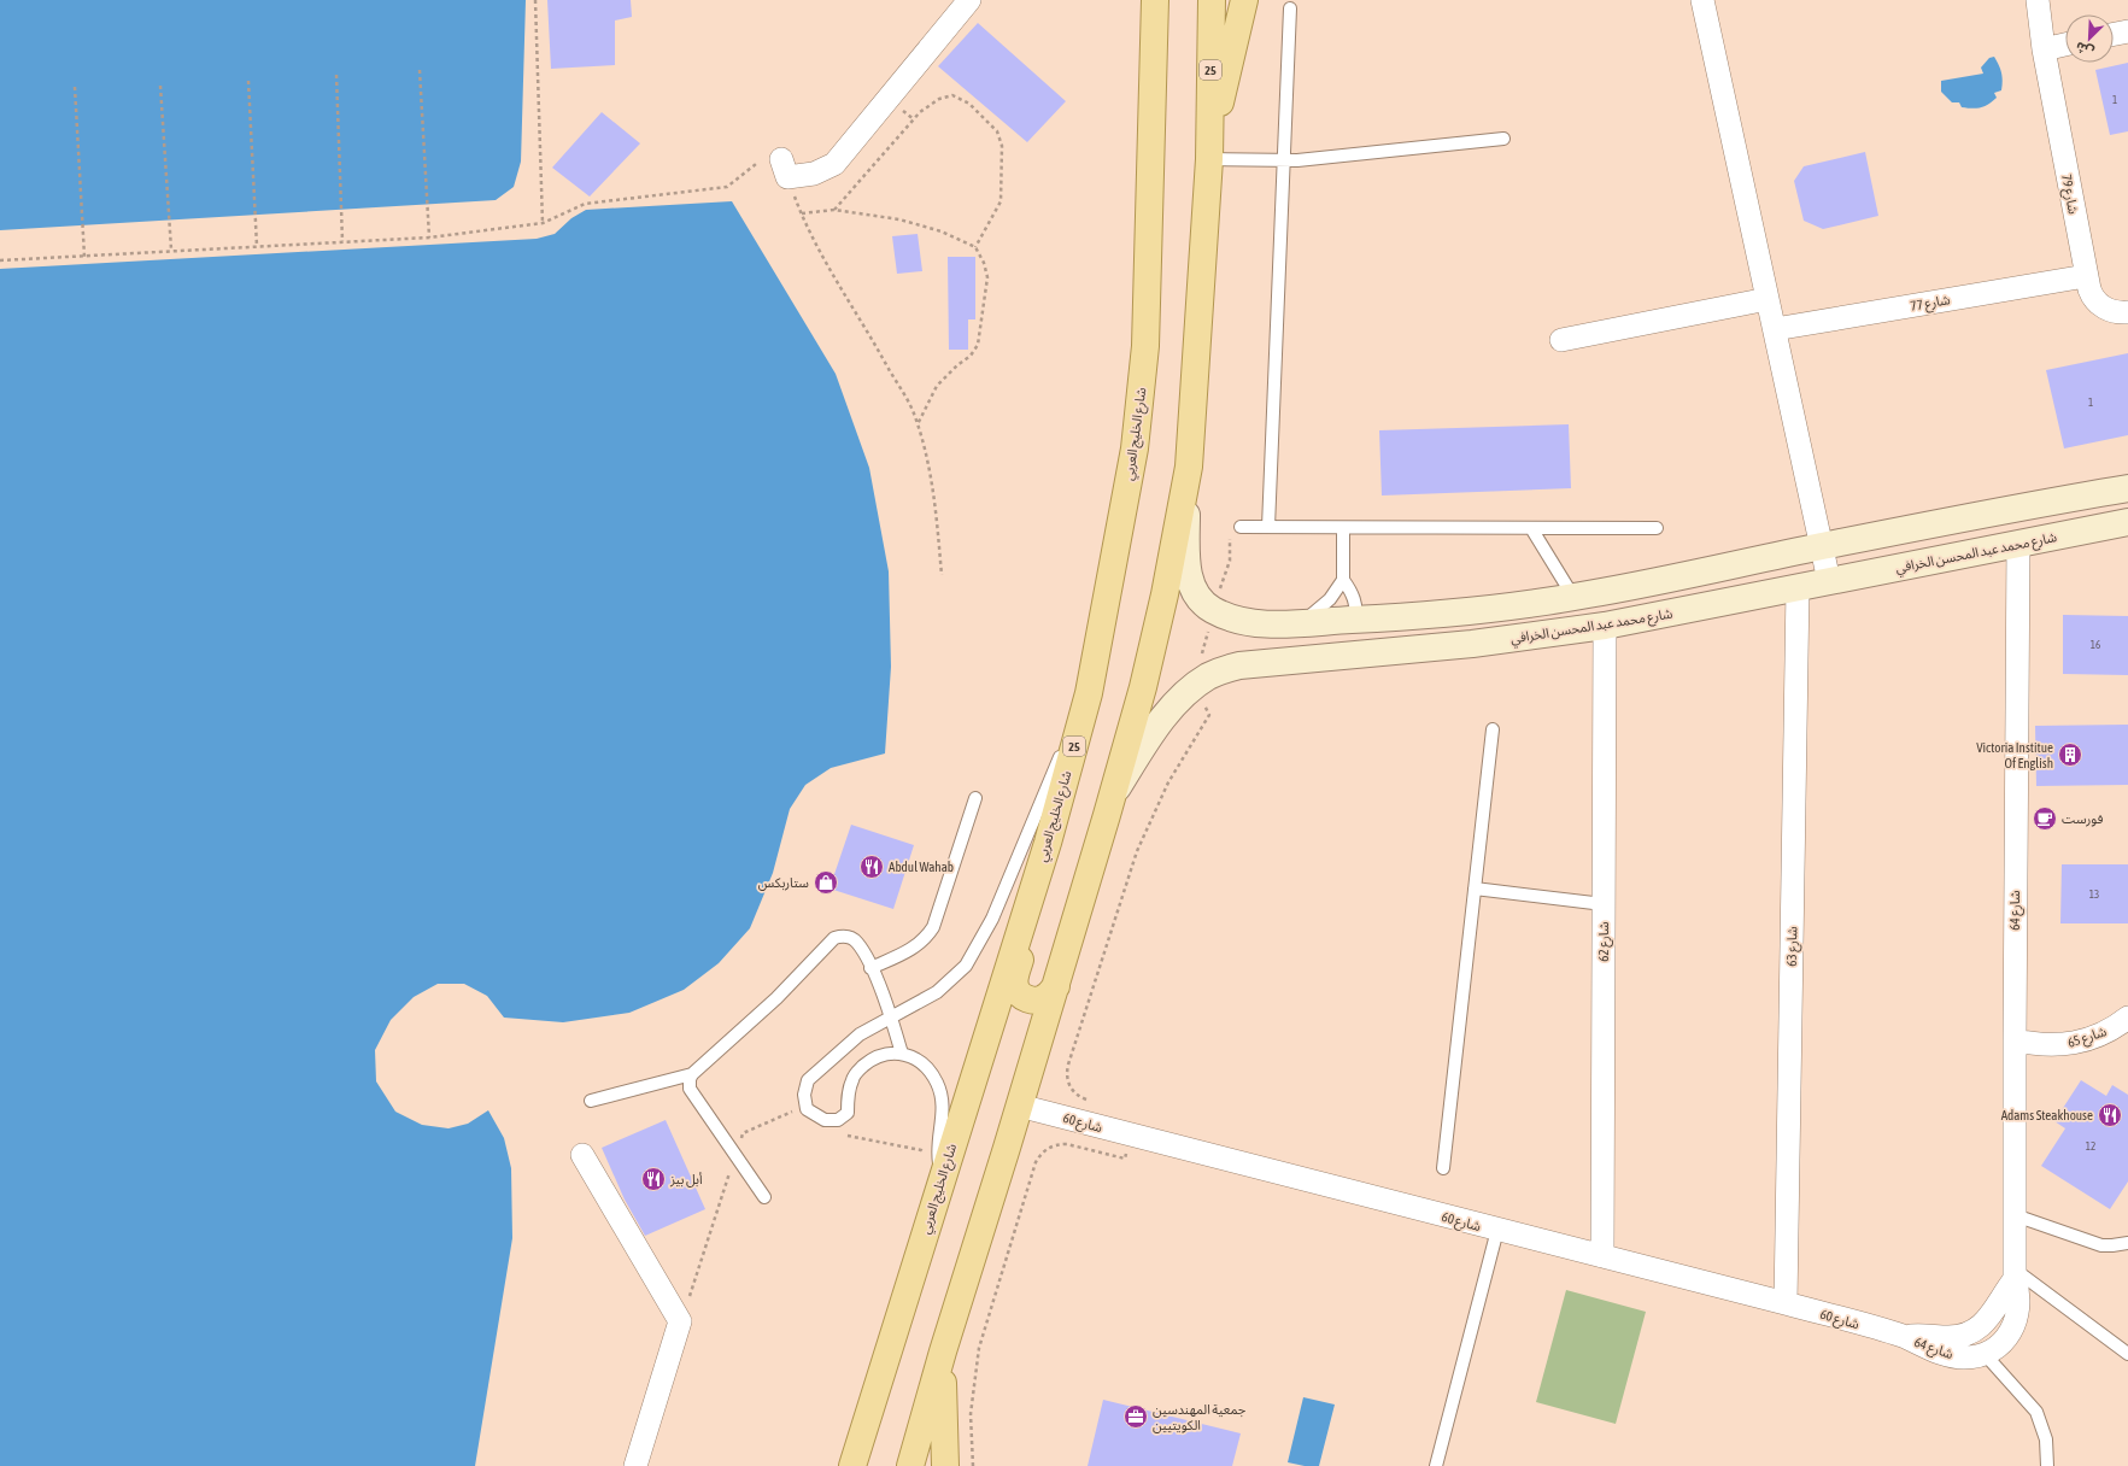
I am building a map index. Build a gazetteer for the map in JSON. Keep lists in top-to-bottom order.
{
  "streets": {
    "main road": ["25", "شارع الخليج العربي", "شارع محمد عبد المحسن الخرافي"],
    "street": [
      "شارع 79",
      "شارع 77",
      "شارع 64",
      "شارع 62",
      "شارع 63",
      "شارع 65",
      "شارع 60"
    ]
  },
  "crossings": [
    ["25", "شارع محمد عبد المحسن الخرافي"],
    ["25", "شارع 60"],
    ["شارع 79", "شارع 77"],
    ["شارع محمد عبد المحسن الخرافي", "شارع 64"],
    ["شارع محمد عبد المحسن الخرافي", "شارع 62"],
    ["شارع محمد عبد المحسن الخرافي", "شارع 63"],
    ["شارع 64", "شارع 65"],
    ["شارع 64", "شارع 60"],
    ["شارع 62", "شارع 60"],
    ["شارع 63", "شارع 60"]
  ],
  "places": {
    "building": ["Victoria Institue Of English"],
    "cafe": ["فورست"],
    "restaurant": ["Abdul Wahab", "Adams Steakhouse", "أبل بيز"],
    "shop": ["ستاربكس"],
    "office": ["جمعية المهندسين الكويتيين"]
  },
  "house_numbers": [
    "1",
    "1",
    "16",
    "13",
    "12"
  ],
  "north": "bottom left"
}
